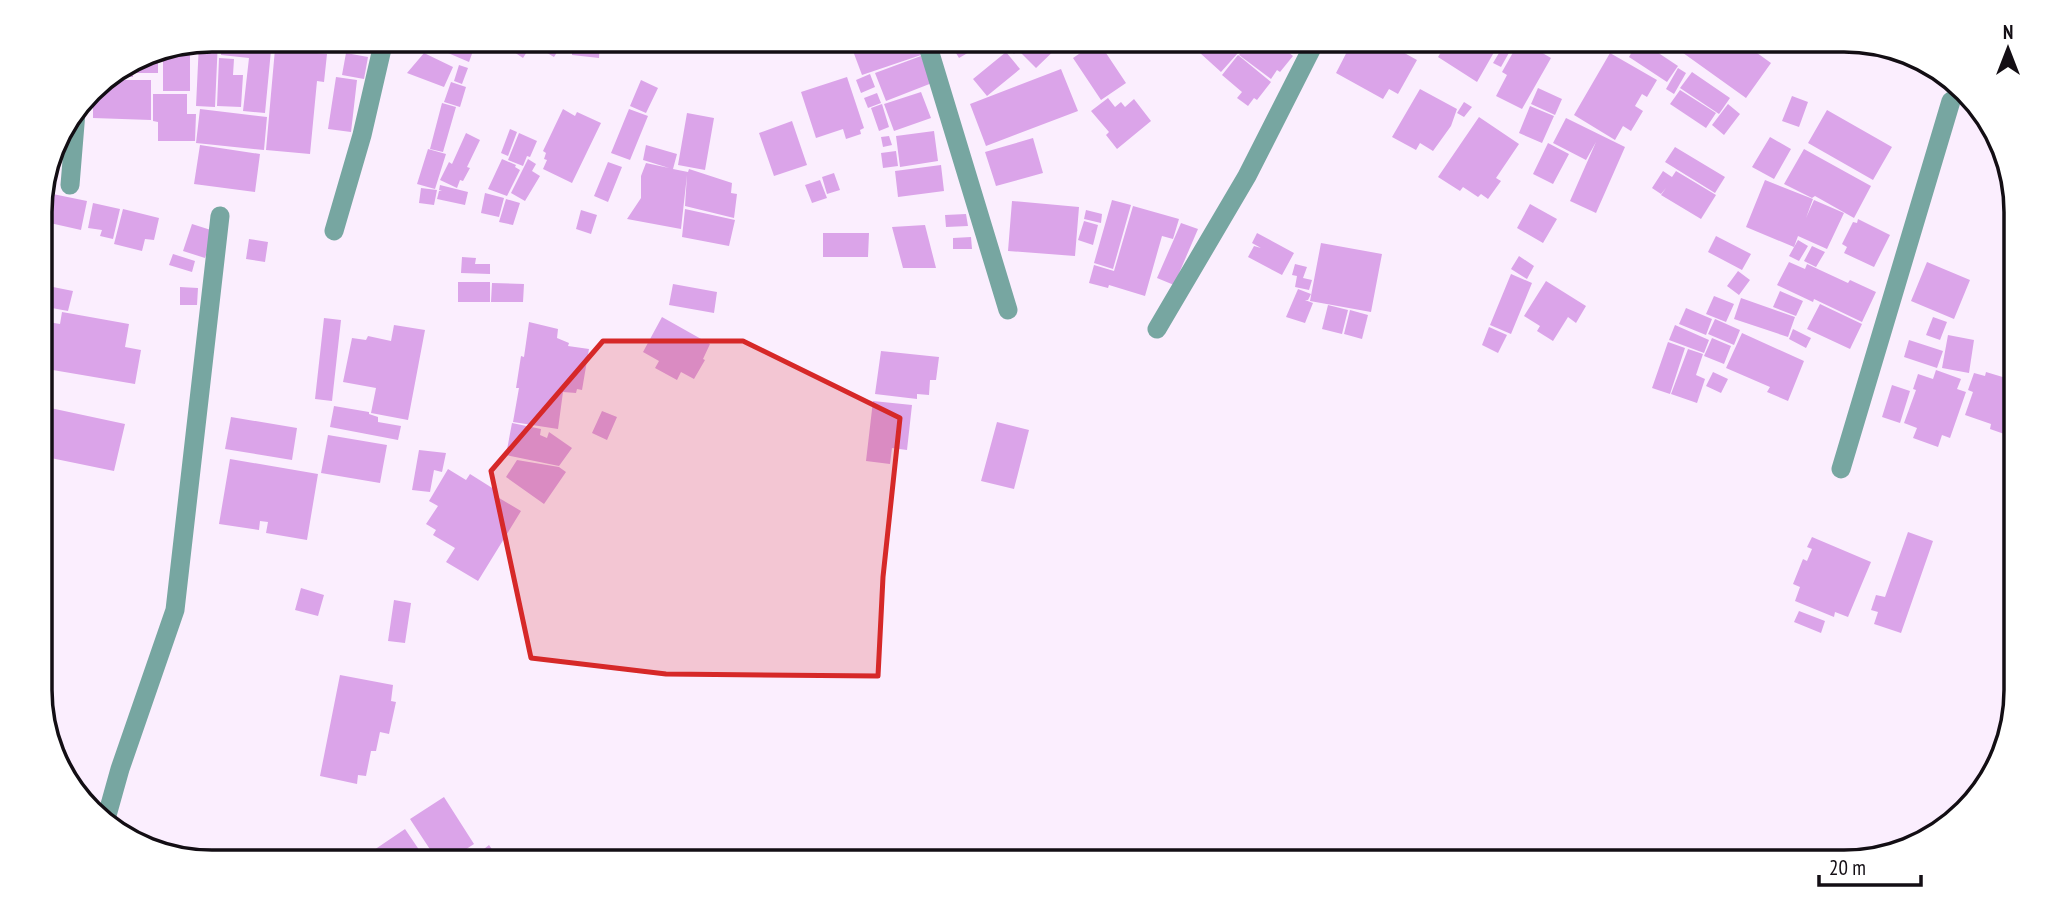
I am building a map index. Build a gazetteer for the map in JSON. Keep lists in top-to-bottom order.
{
  "scale_bar": "20 m",
  "north": "top"
}
